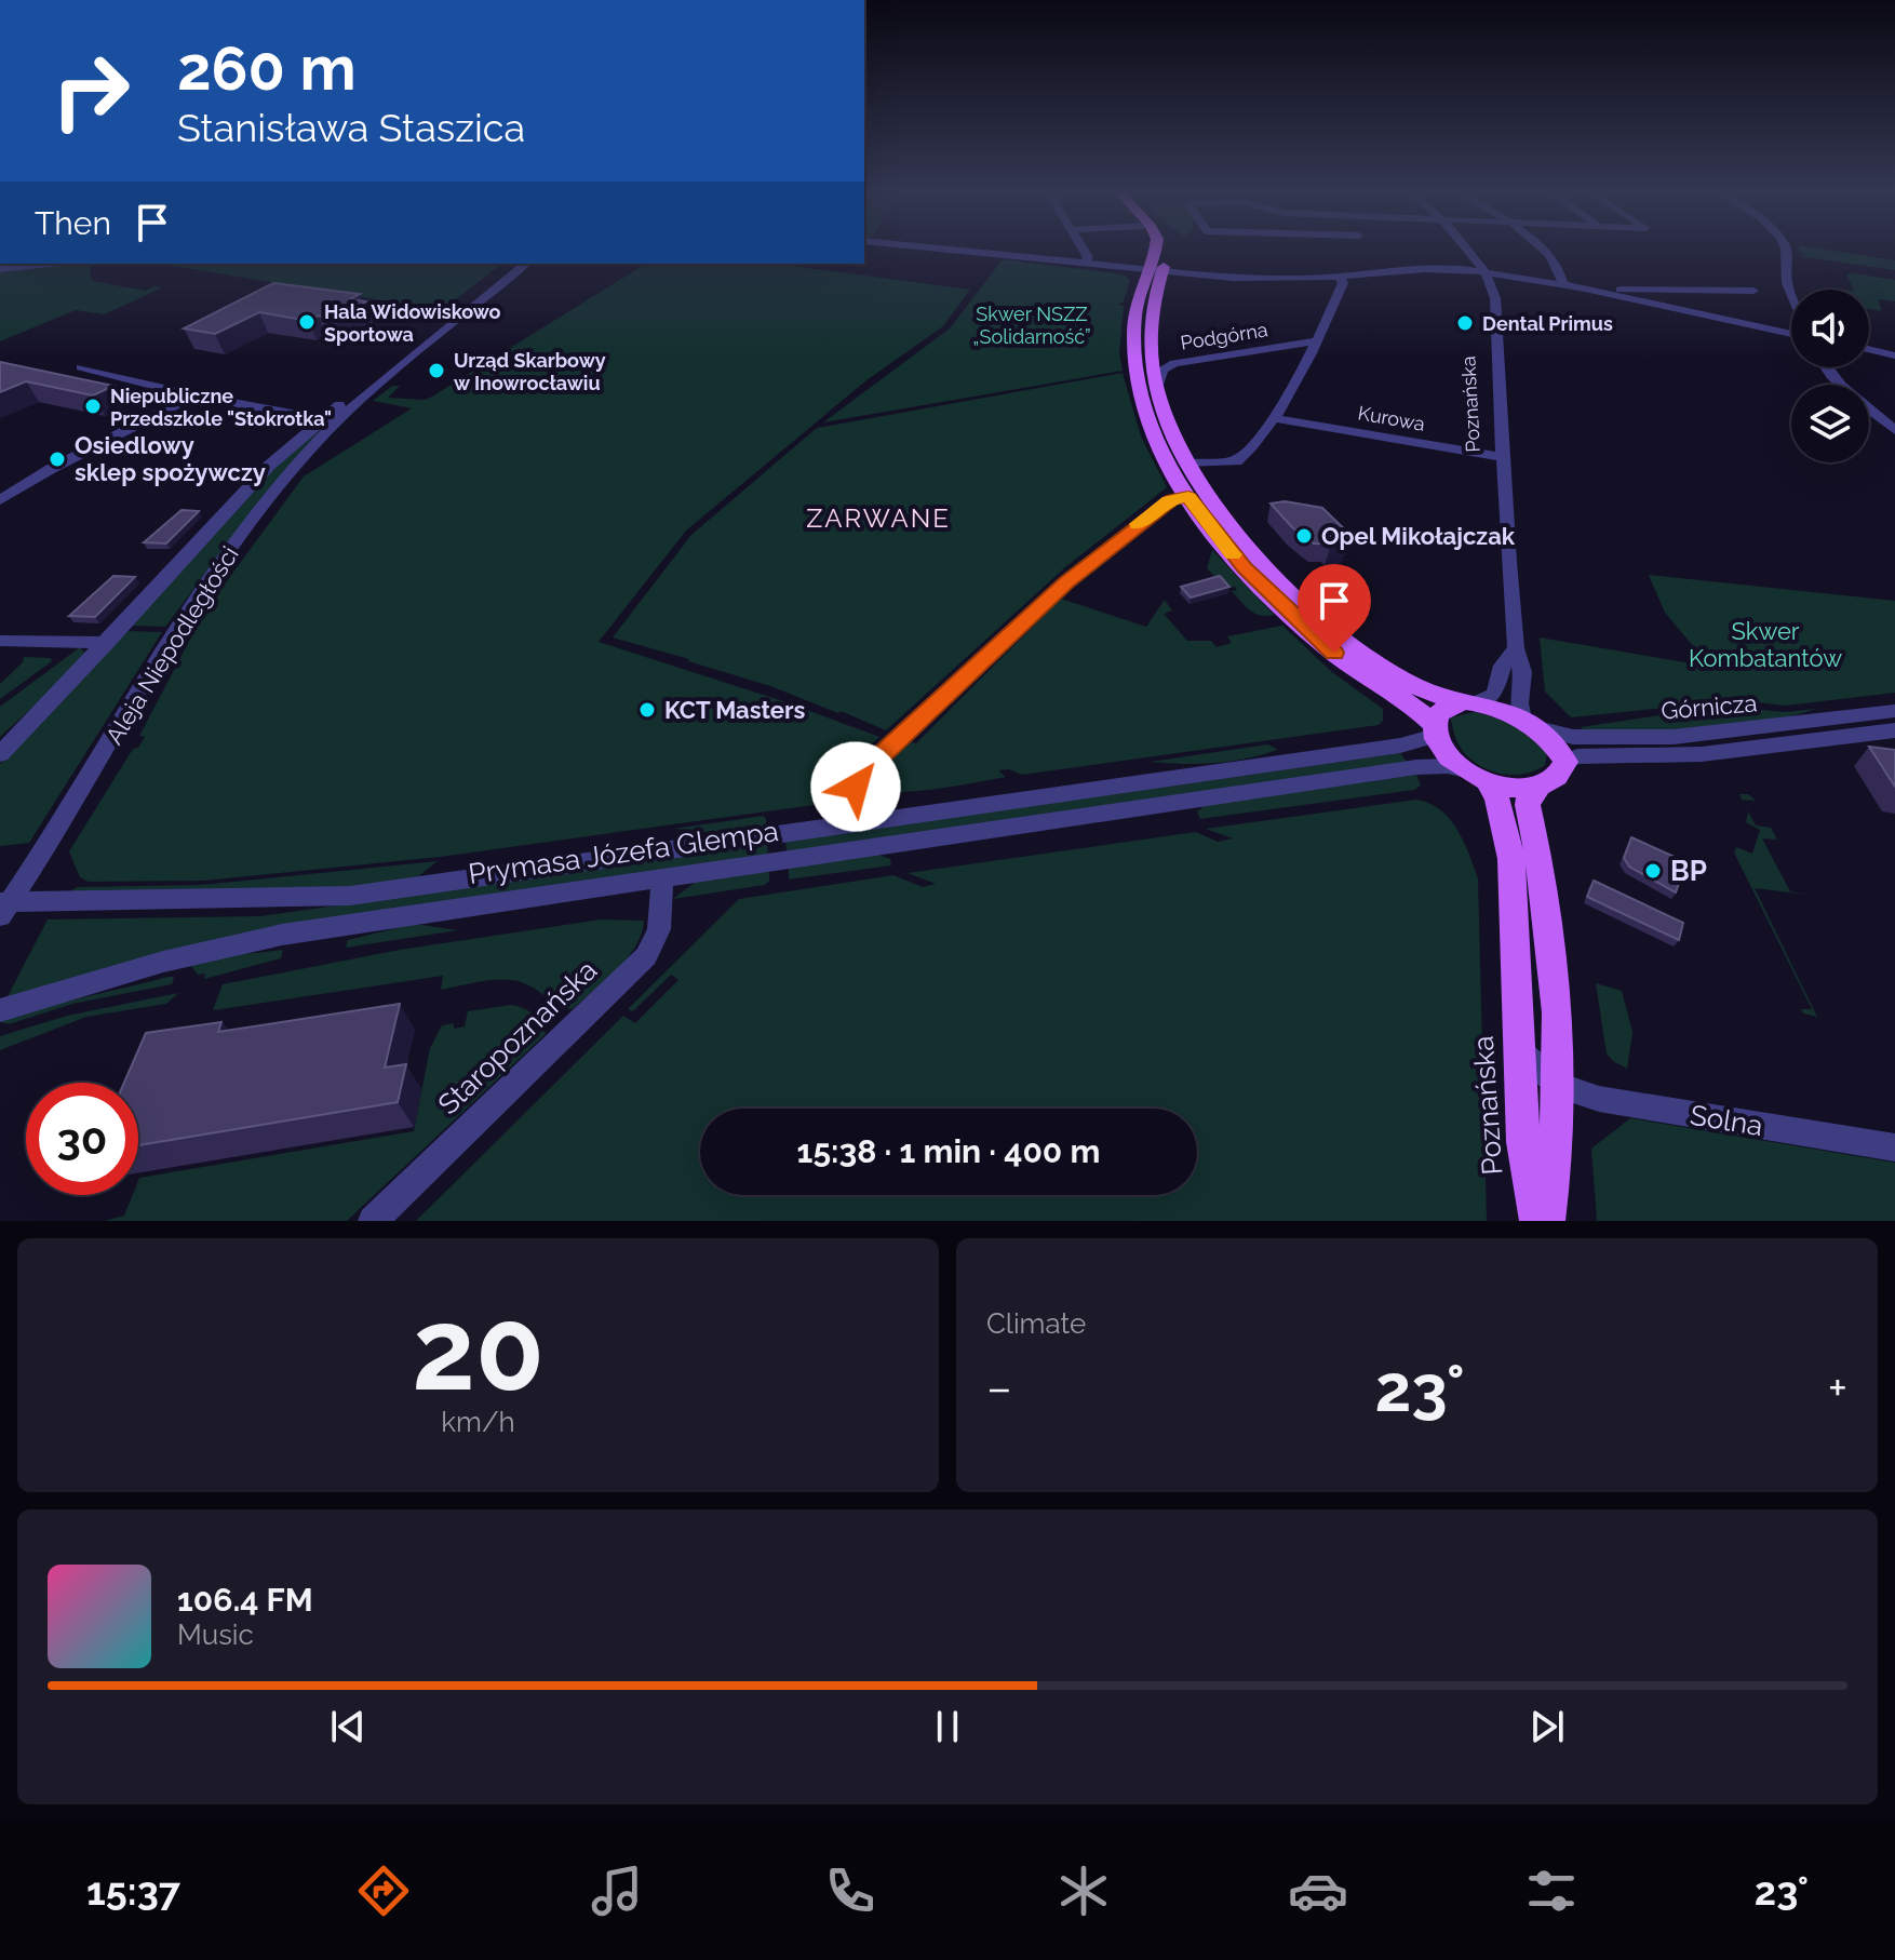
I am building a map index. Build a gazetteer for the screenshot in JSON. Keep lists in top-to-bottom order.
{
  "streets": {
    "main road": ["Poznańska"],
    "street": [
      "Podgórna",
      "Kurowa",
      "Aleja Niepodległości",
      "Górnicza",
      "Prymasa Józefa Glempa",
      "Staropoznańska",
      "Solna"
    ]
  },
  "crossings": [
    ["Poznańska", "Kurowa"],
    ["Poznańska", "Górnicza"],
    ["Poznańska", "Prymasa Józefa Glempa"],
    ["Aleja Niepodległości", "Prymasa Józefa Glempa"],
    ["Prymasa Józefa Glempa", "Staropoznańska"]
  ],
  "districts": ["ZARWANE"],
  "parks": ["Skwer NSZZ „Solidarność”", "Skwer Kombatantów"],
  "places": [
    "Hala Widowiskowo Sportowa",
    "Dental Primus",
    "Urząd Skarbowy w Inowrocławiu",
    "Niepubliczne Przedszkole \"Stokrotka\"",
    "Osiedlowy sklep spożywczy",
    "Opel Mikołajczak",
    "KCT Masters",
    "BP"
  ],
  "page": {
    "turn": ["260 m", "Stanisława Staszica"],
    "then": "Then",
    "limit": "30",
    "trip": "15:38 · 1 min · 400 m",
    "tile": [
      ["20", "km/h"],
      "Climate"
    ],
    "heat": ["−", "23°", "+"],
    "song": ["106.4 FM", "Music"],
    "tabs": ["15:37", "23°"]
  }
}
